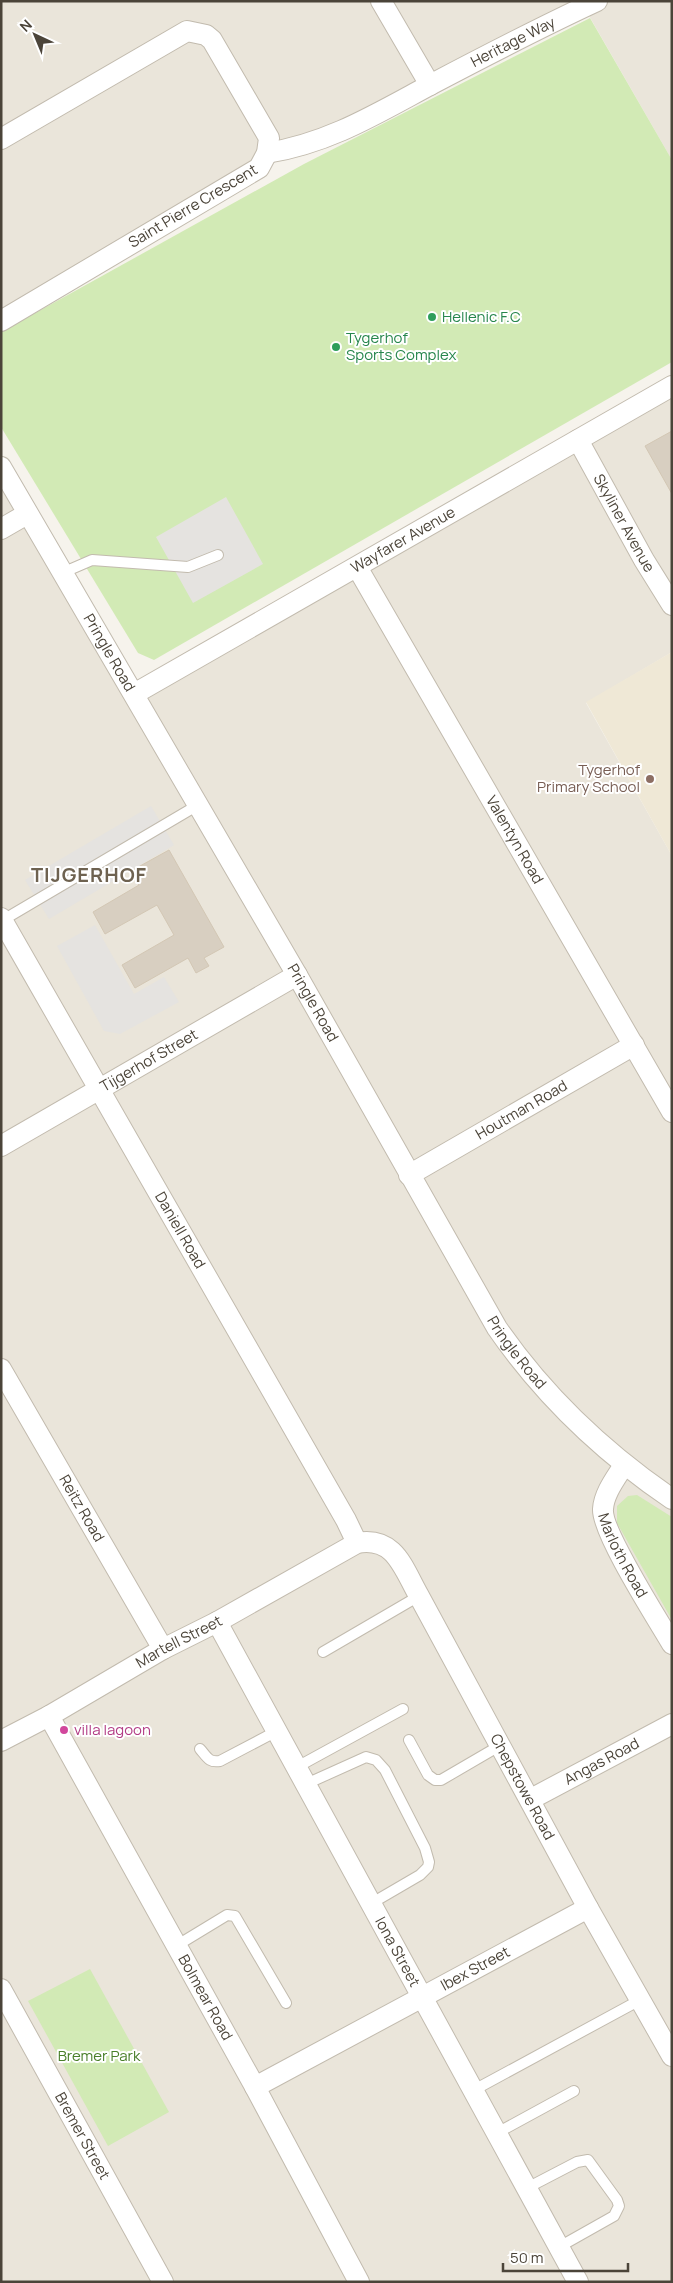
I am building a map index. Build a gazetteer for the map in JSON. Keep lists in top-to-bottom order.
{
  "streets": {
    "street": [
      "Heritage Way",
      "Saint Pierre Crescent",
      "Skyliner Avenue",
      "Wayfarer Avenue",
      "Pringle Road",
      "Valentyn Road",
      "Tijgerhof Street",
      "Houtman Road",
      "Daniell Road",
      "Reitz Road",
      "Marloth Road",
      "Martell Street",
      "Angas Road",
      "Chepstowe Road",
      "Iona Street",
      "Ibex Street",
      "Bolmear Road",
      "Bremer Street"
    ]
  },
  "crossings": [
    ["Heritage Way", "Saint Pierre Crescent"],
    ["Skyliner Avenue", "Wayfarer Avenue"],
    ["Wayfarer Avenue", "Pringle Road"],
    ["Wayfarer Avenue", "Valentyn Road"],
    ["Pringle Road", "Tijgerhof Street"],
    ["Pringle Road", "Houtman Road"],
    ["Pringle Road", "Marloth Road"],
    ["Valentyn Road", "Houtman Road"],
    ["Tijgerhof Street", "Daniell Road"],
    ["Daniell Road", "Martell Street"],
    ["Daniell Road", "Chepstowe Road"],
    ["Reitz Road", "Martell Street"],
    ["Martell Street", "Chepstowe Road"],
    ["Martell Street", "Iona Street"],
    ["Martell Street", "Bolmear Road"],
    ["Angas Road", "Chepstowe Road"],
    ["Chepstowe Road", "Ibex Street"],
    ["Iona Street", "Ibex Street"],
    ["Ibex Street", "Bolmear Road"]
  ],
  "districts": ["TIJGERHOF"],
  "parks": ["Bremer Park"],
  "places": [
    "Hellenic F.C",
    "Tygerhof Sports Complex",
    "Tygerhof Primary School",
    "villa lagoon"
  ],
  "scale_bar": "50 m",
  "north": "top left"
}
